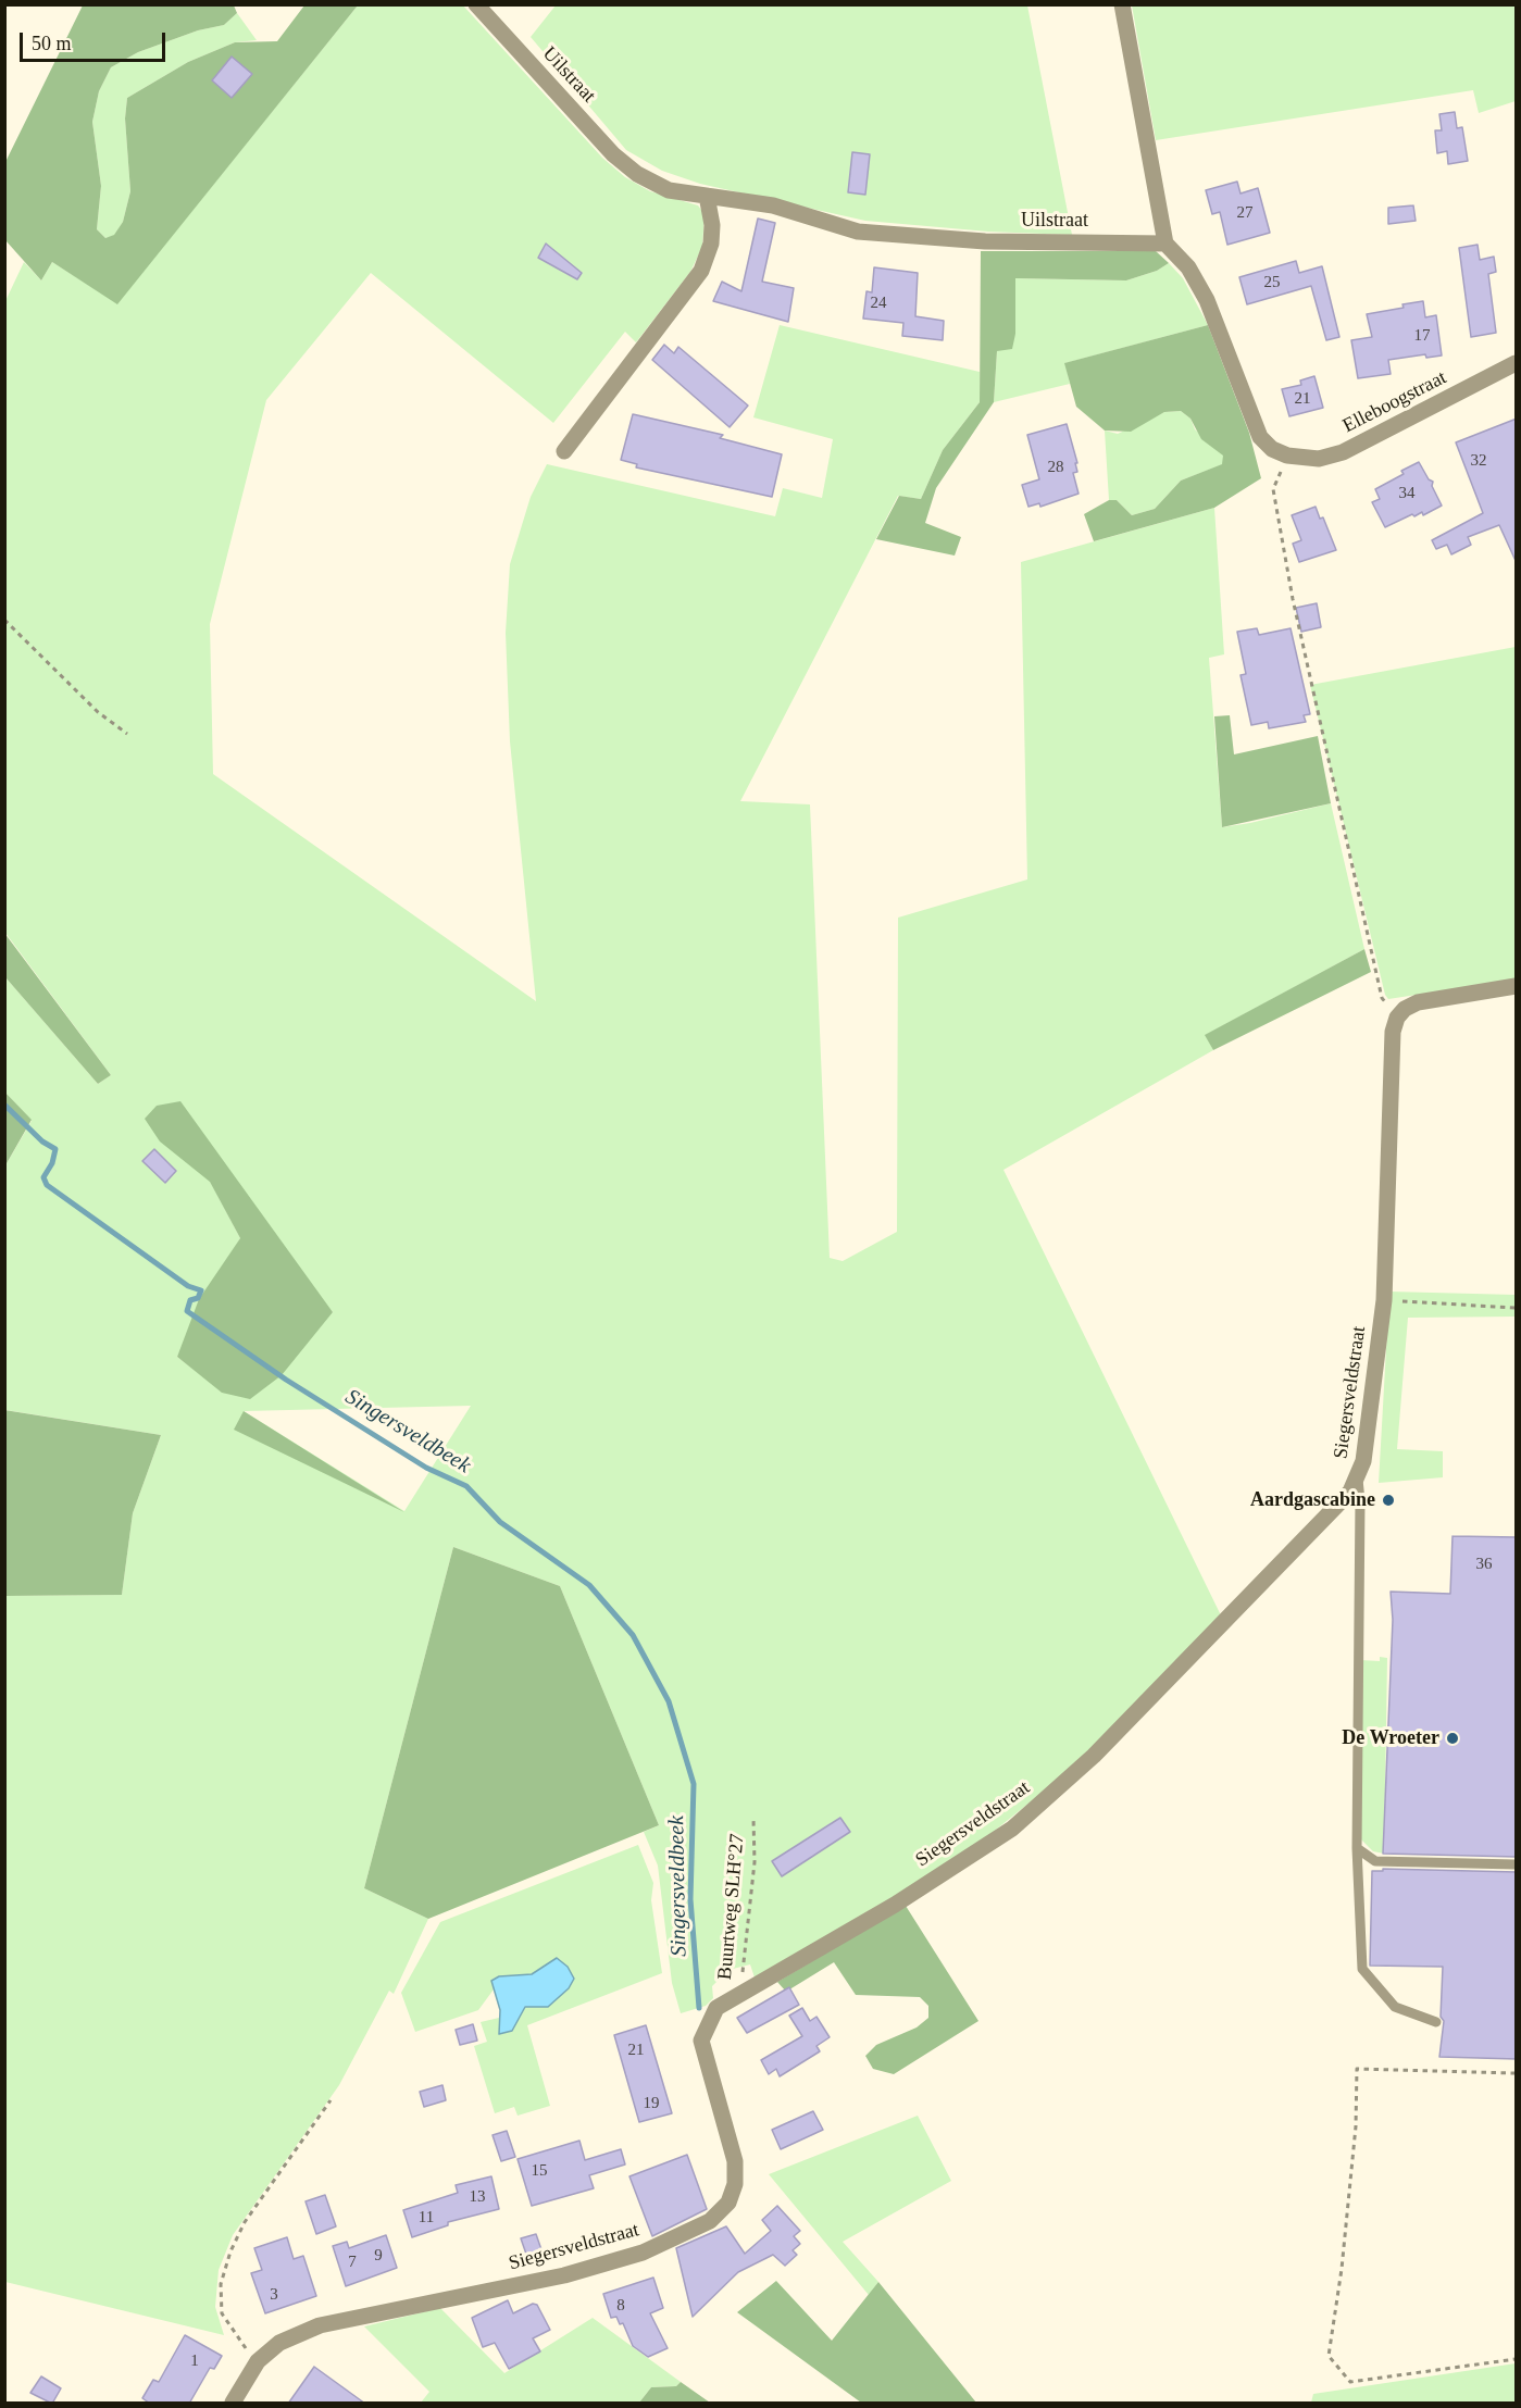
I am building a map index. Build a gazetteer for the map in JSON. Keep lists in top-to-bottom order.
{
  "streets": {
    "street": ["Uilstraat", "Elleboogstraat", "Siegersveldstraat"],
    "path": ["Buurtweg SLH°27"]
  },
  "crossings": [
    ["Siegersveldstraat", "Buurtweg SLH°27"]
  ],
  "water": ["Singersveldbeek"],
  "places": ["Aardgascabine", "De Wroeter"],
  "house_numbers": [
    "27",
    "25",
    "24",
    "17",
    "21",
    "32",
    "28",
    "34",
    "36",
    "21",
    "19",
    "15",
    "13",
    "11",
    "9",
    "7",
    "3",
    "8",
    "1"
  ],
  "scale_bar": "50 m"
}
